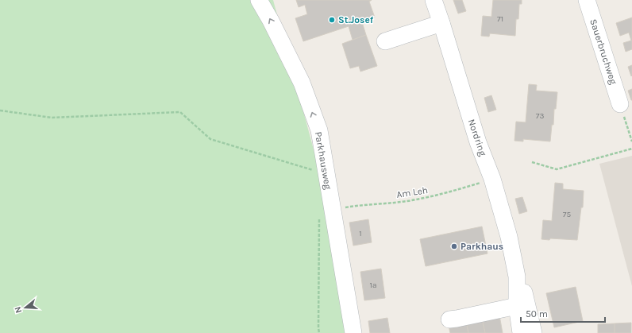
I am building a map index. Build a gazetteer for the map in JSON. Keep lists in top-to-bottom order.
{
  "streets": {
    "street": ["Sauerbruchweg", "Nordring", "Parkhausweg"],
    "path": ["Am Leh"]
  },
  "crossings": [
    ["Nordring", "Am Leh"],
    ["Parkhausweg", "Am Leh"]
  ],
  "one_way": ["Parkhausweg"],
  "places": ["St.Josef", "Parkhaus"],
  "house_numbers": [
    "71",
    "73",
    "75",
    "1",
    "1a"
  ],
  "scale_bar": "50 m",
  "north": "left"
}
